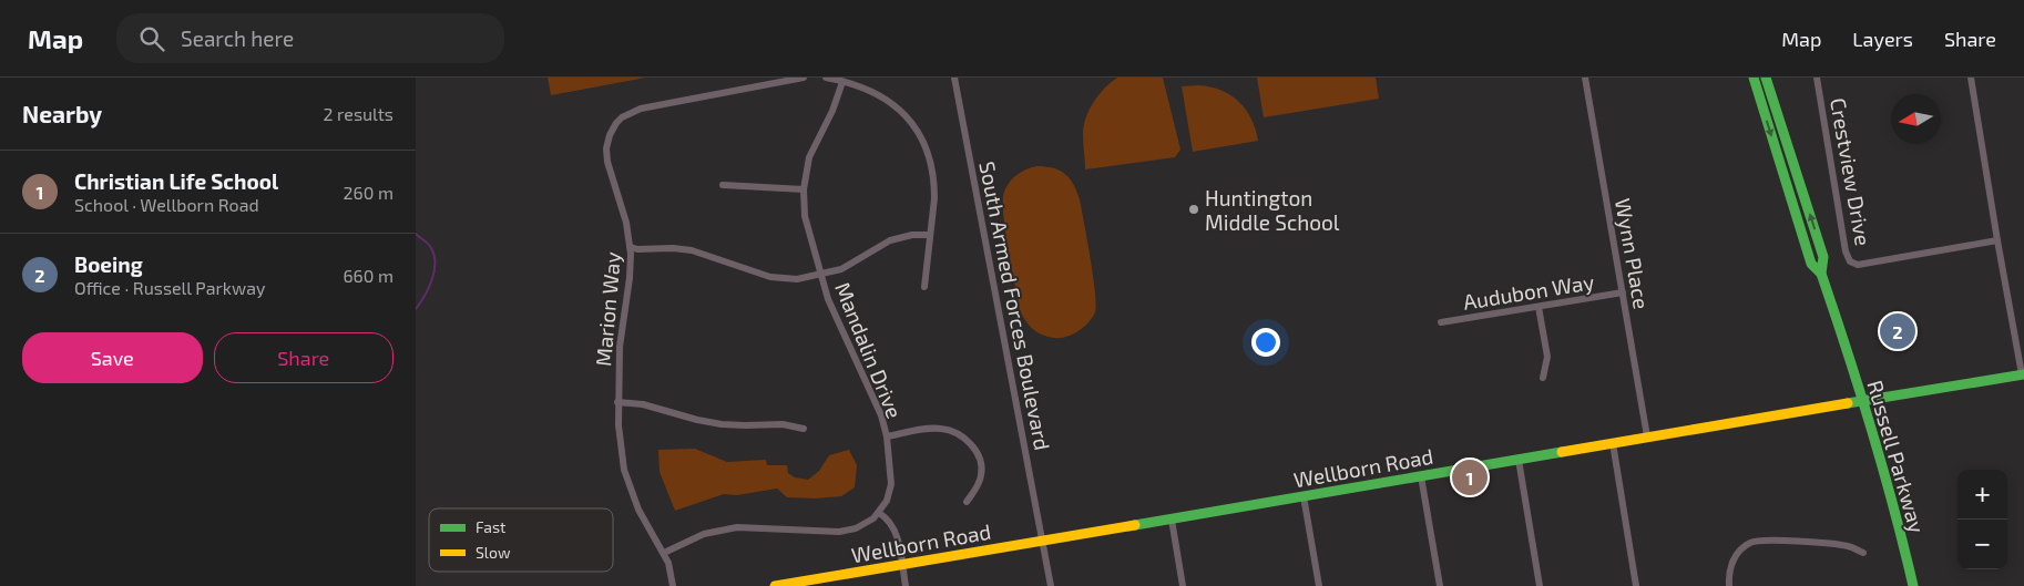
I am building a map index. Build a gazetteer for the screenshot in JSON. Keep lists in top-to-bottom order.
{
  "streets": {
    "street": [
      "Crestview Drive",
      "Wynn Place",
      "Audubon Way",
      "South Armed Forces Boulevard",
      "Marion Way",
      "Mandalin Drive",
      "Russell Parkway",
      "Wellborn Road"
    ]
  },
  "crossings": [
    ["Wynn Place", "Audubon Way"],
    ["Wynn Place", "Wellborn Road"],
    ["South Armed Forces Boulevard", "Wellborn Road"],
    ["Russell Parkway", "Wellborn Road"]
  ],
  "places": ["Huntington Middle School"],
  "legend": ["Fast", "Slow"],
  "north": "left",
  "page": {
    "header": "Map",
    "search": "Search here",
    "nav": ["Map", "Layers", "Share"],
    "heading": ["Nearby", "2 results"],
    "list": [
      {
        "mark": "1",
        "name": "Christian Life School",
        "note": "School · Wellborn Road",
        "value": "260 m"
      },
      {
        "mark": "2",
        "name": "Boeing",
        "note": "Office · Russell Parkway",
        "value": "660 m"
      }
    ],
    "pins": ["2", "1"],
    "buttons": ["Save", "Share"],
    "map_buttons": ["+", "−"]
  }
}
